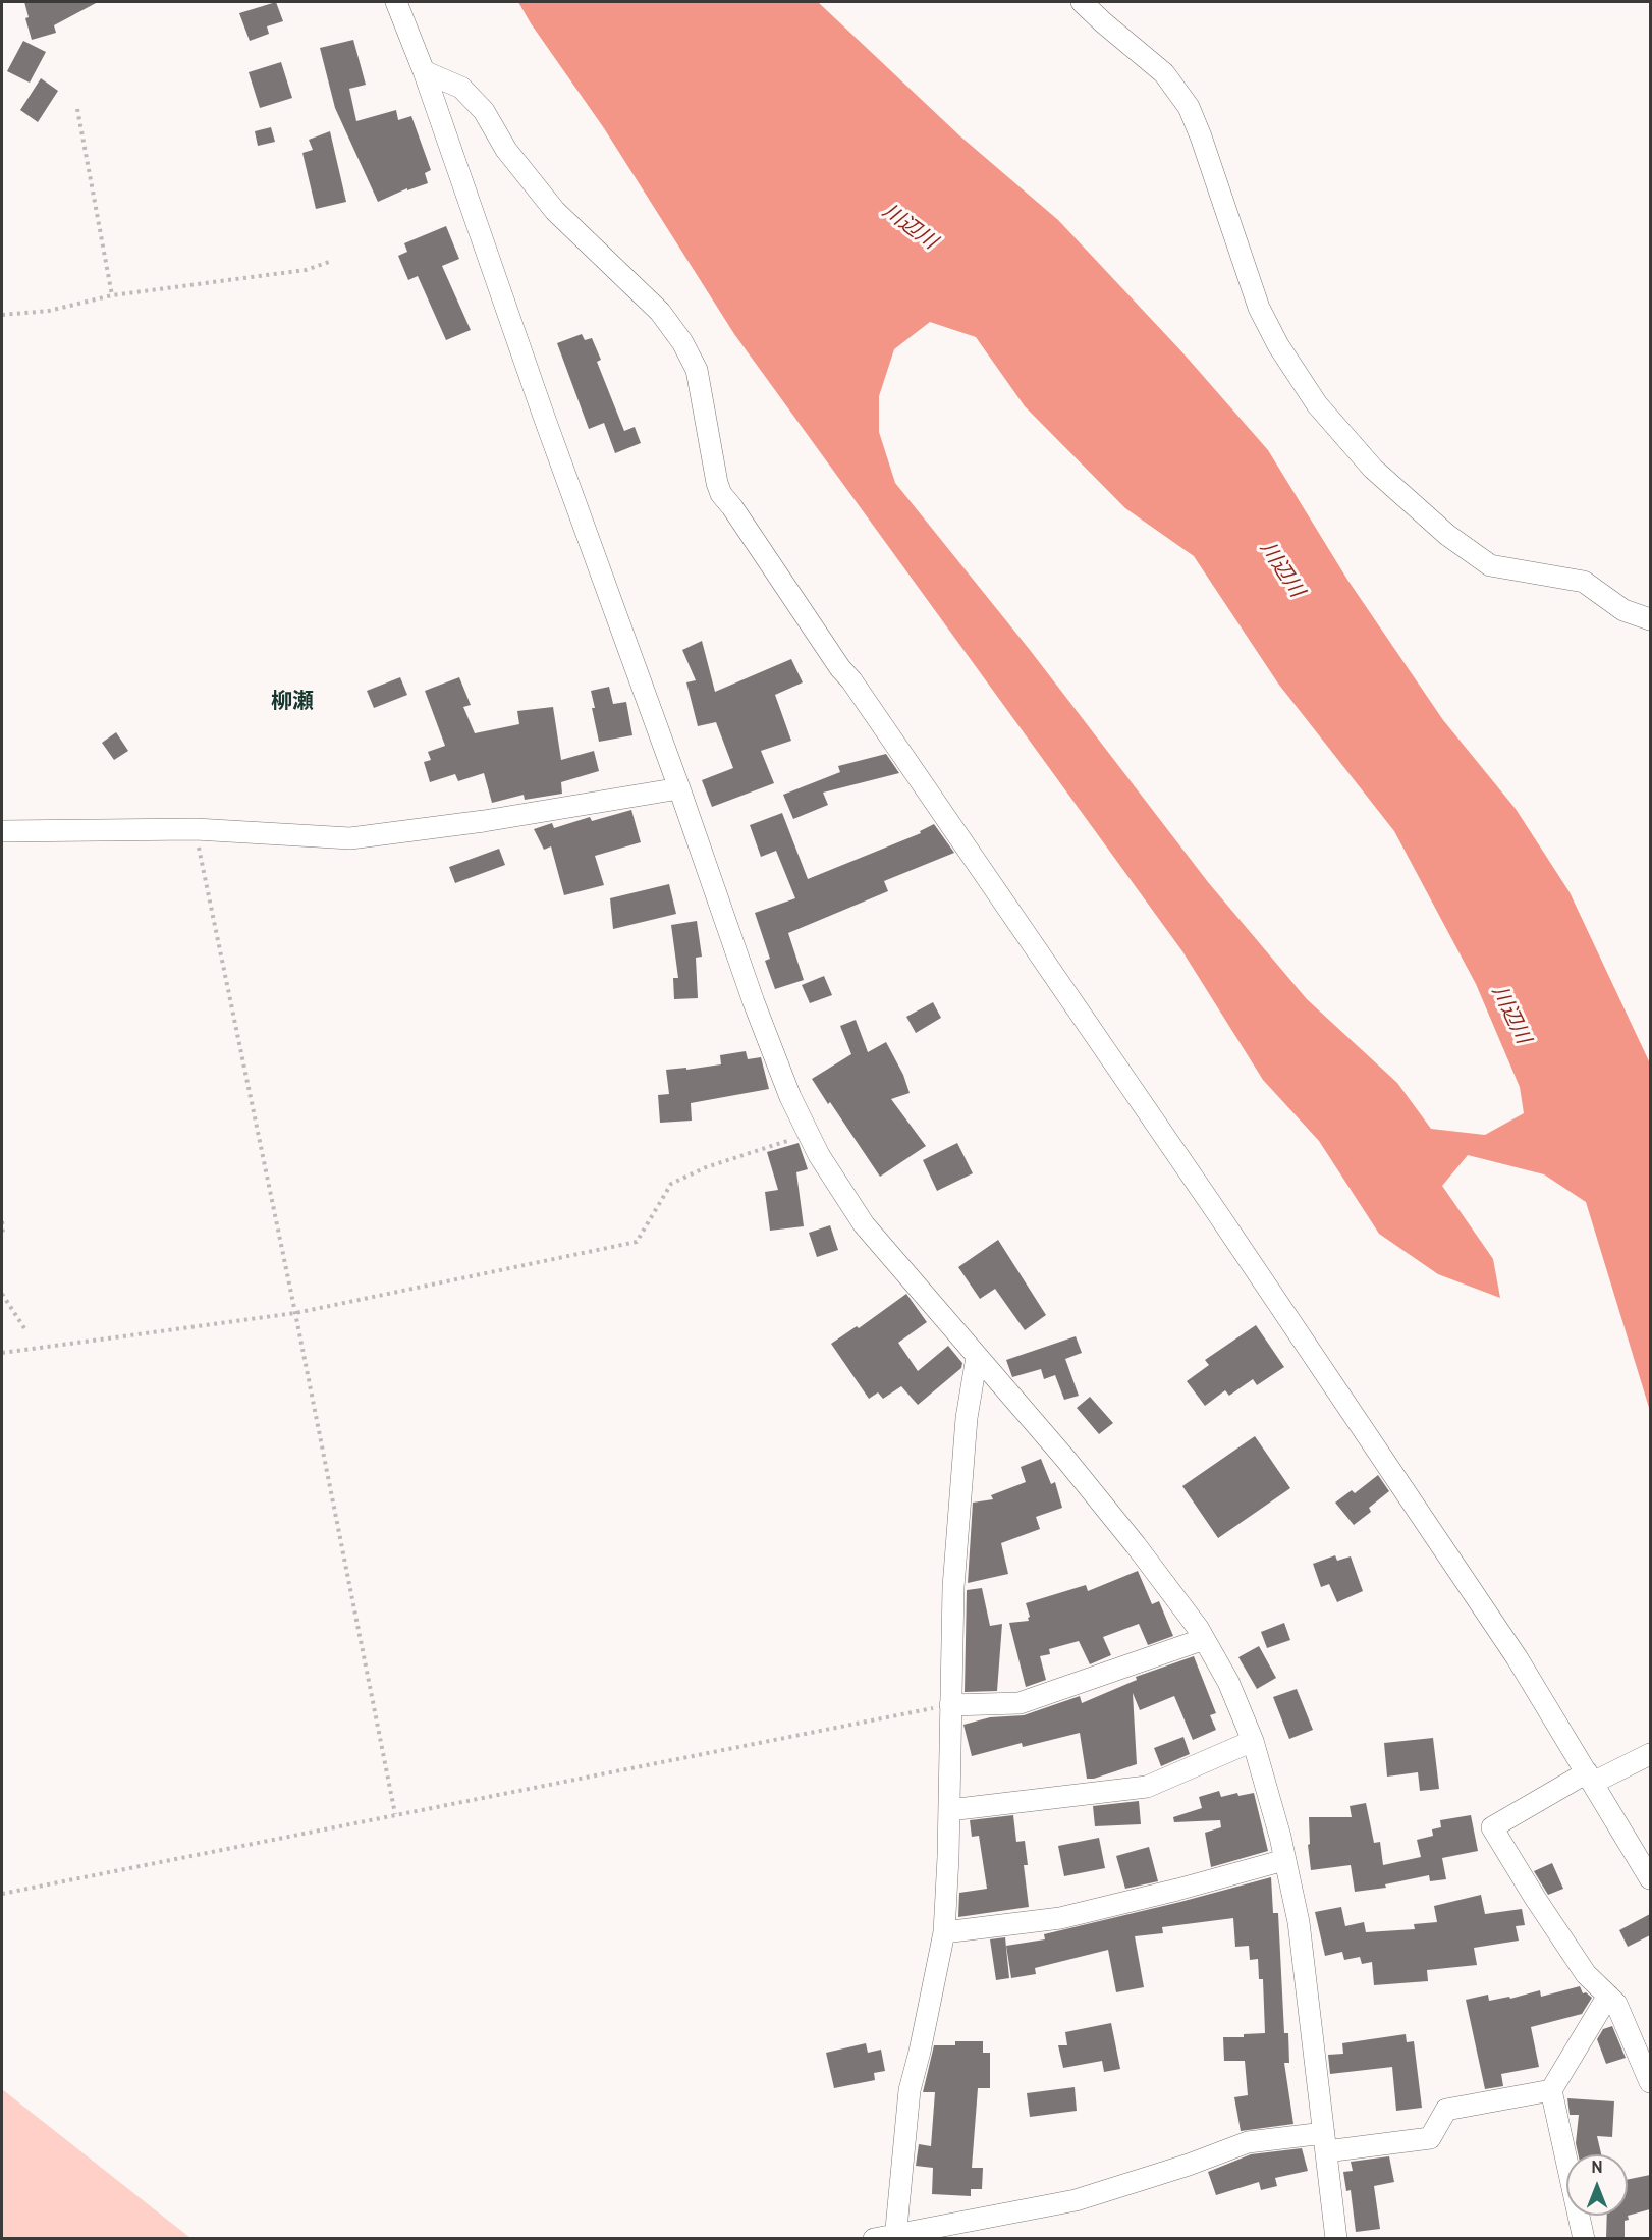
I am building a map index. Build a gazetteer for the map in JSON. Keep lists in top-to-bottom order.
{
  "districts": ["柳瀬"],
  "water": ["川辺川"],
  "north": "top"
}
